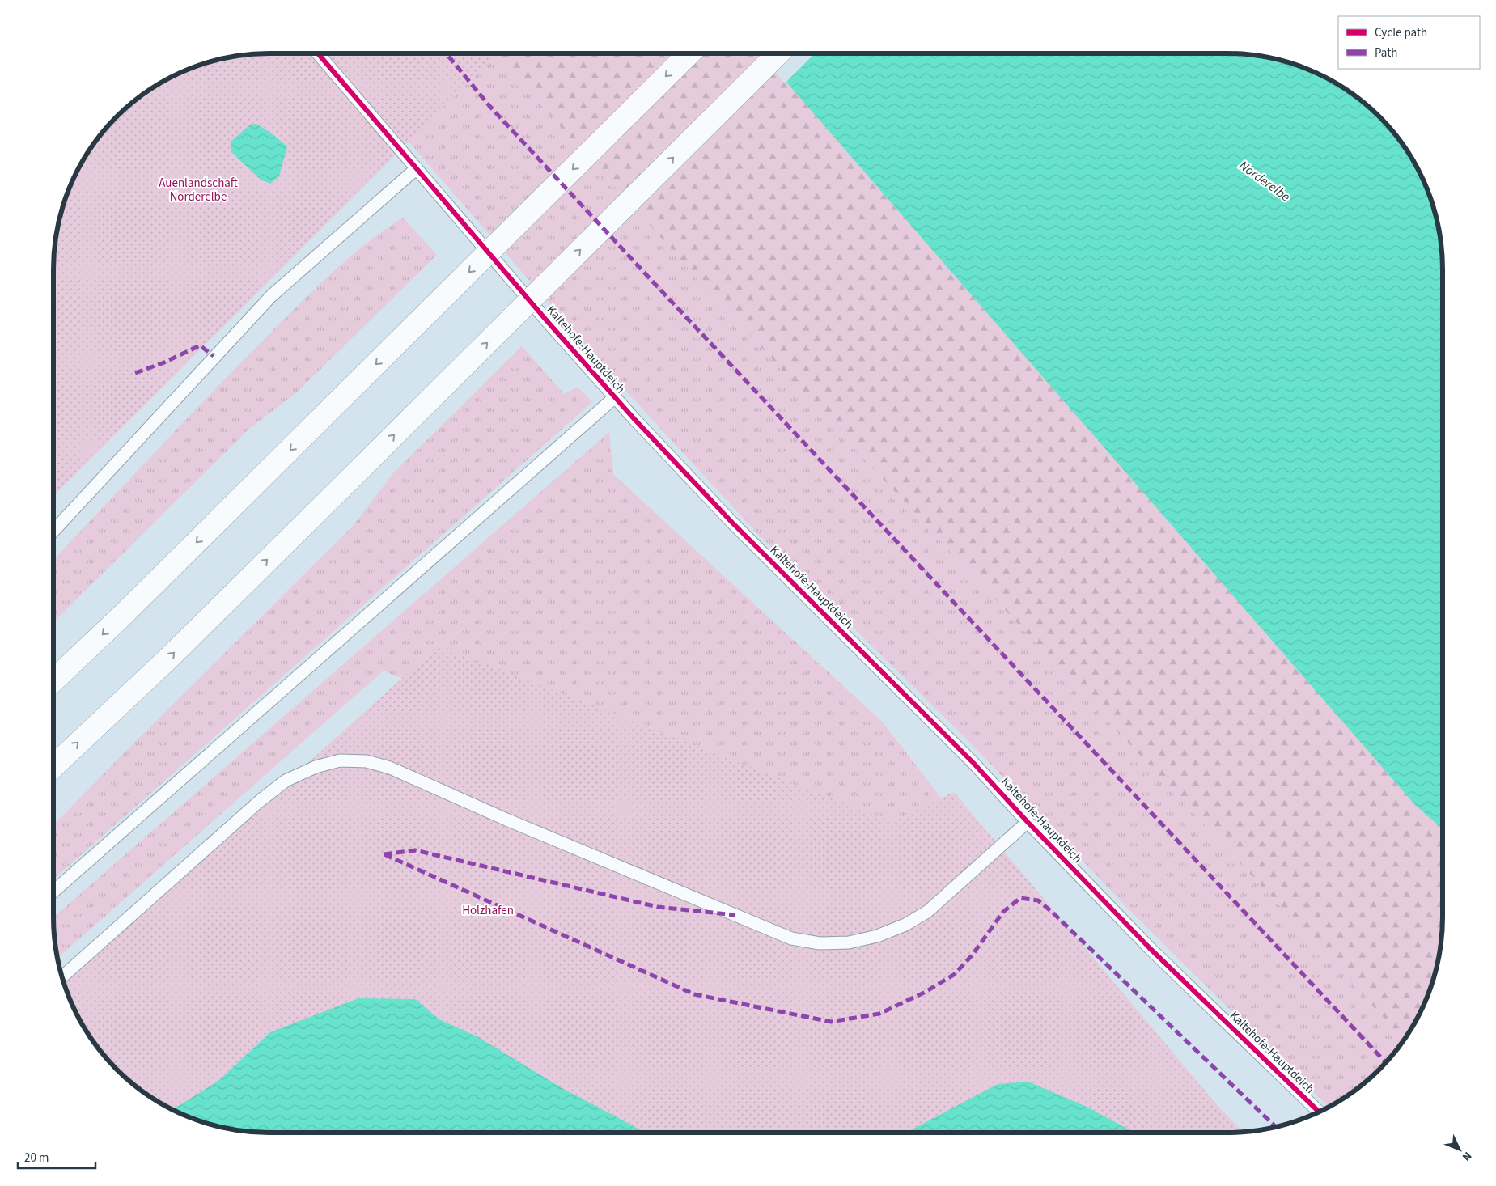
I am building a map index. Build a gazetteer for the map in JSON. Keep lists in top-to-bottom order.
{
  "streets": {
    "lane": ["Kaltehofe-Hauptdeich"]
  },
  "water": ["Norderelbe"],
  "parks": ["Auenlandschaft Norderelbe", "Holzhafen"],
  "legend": ["Cycle path", "Path"],
  "scale_bar": "20 m",
  "north": "bottom right"
}
